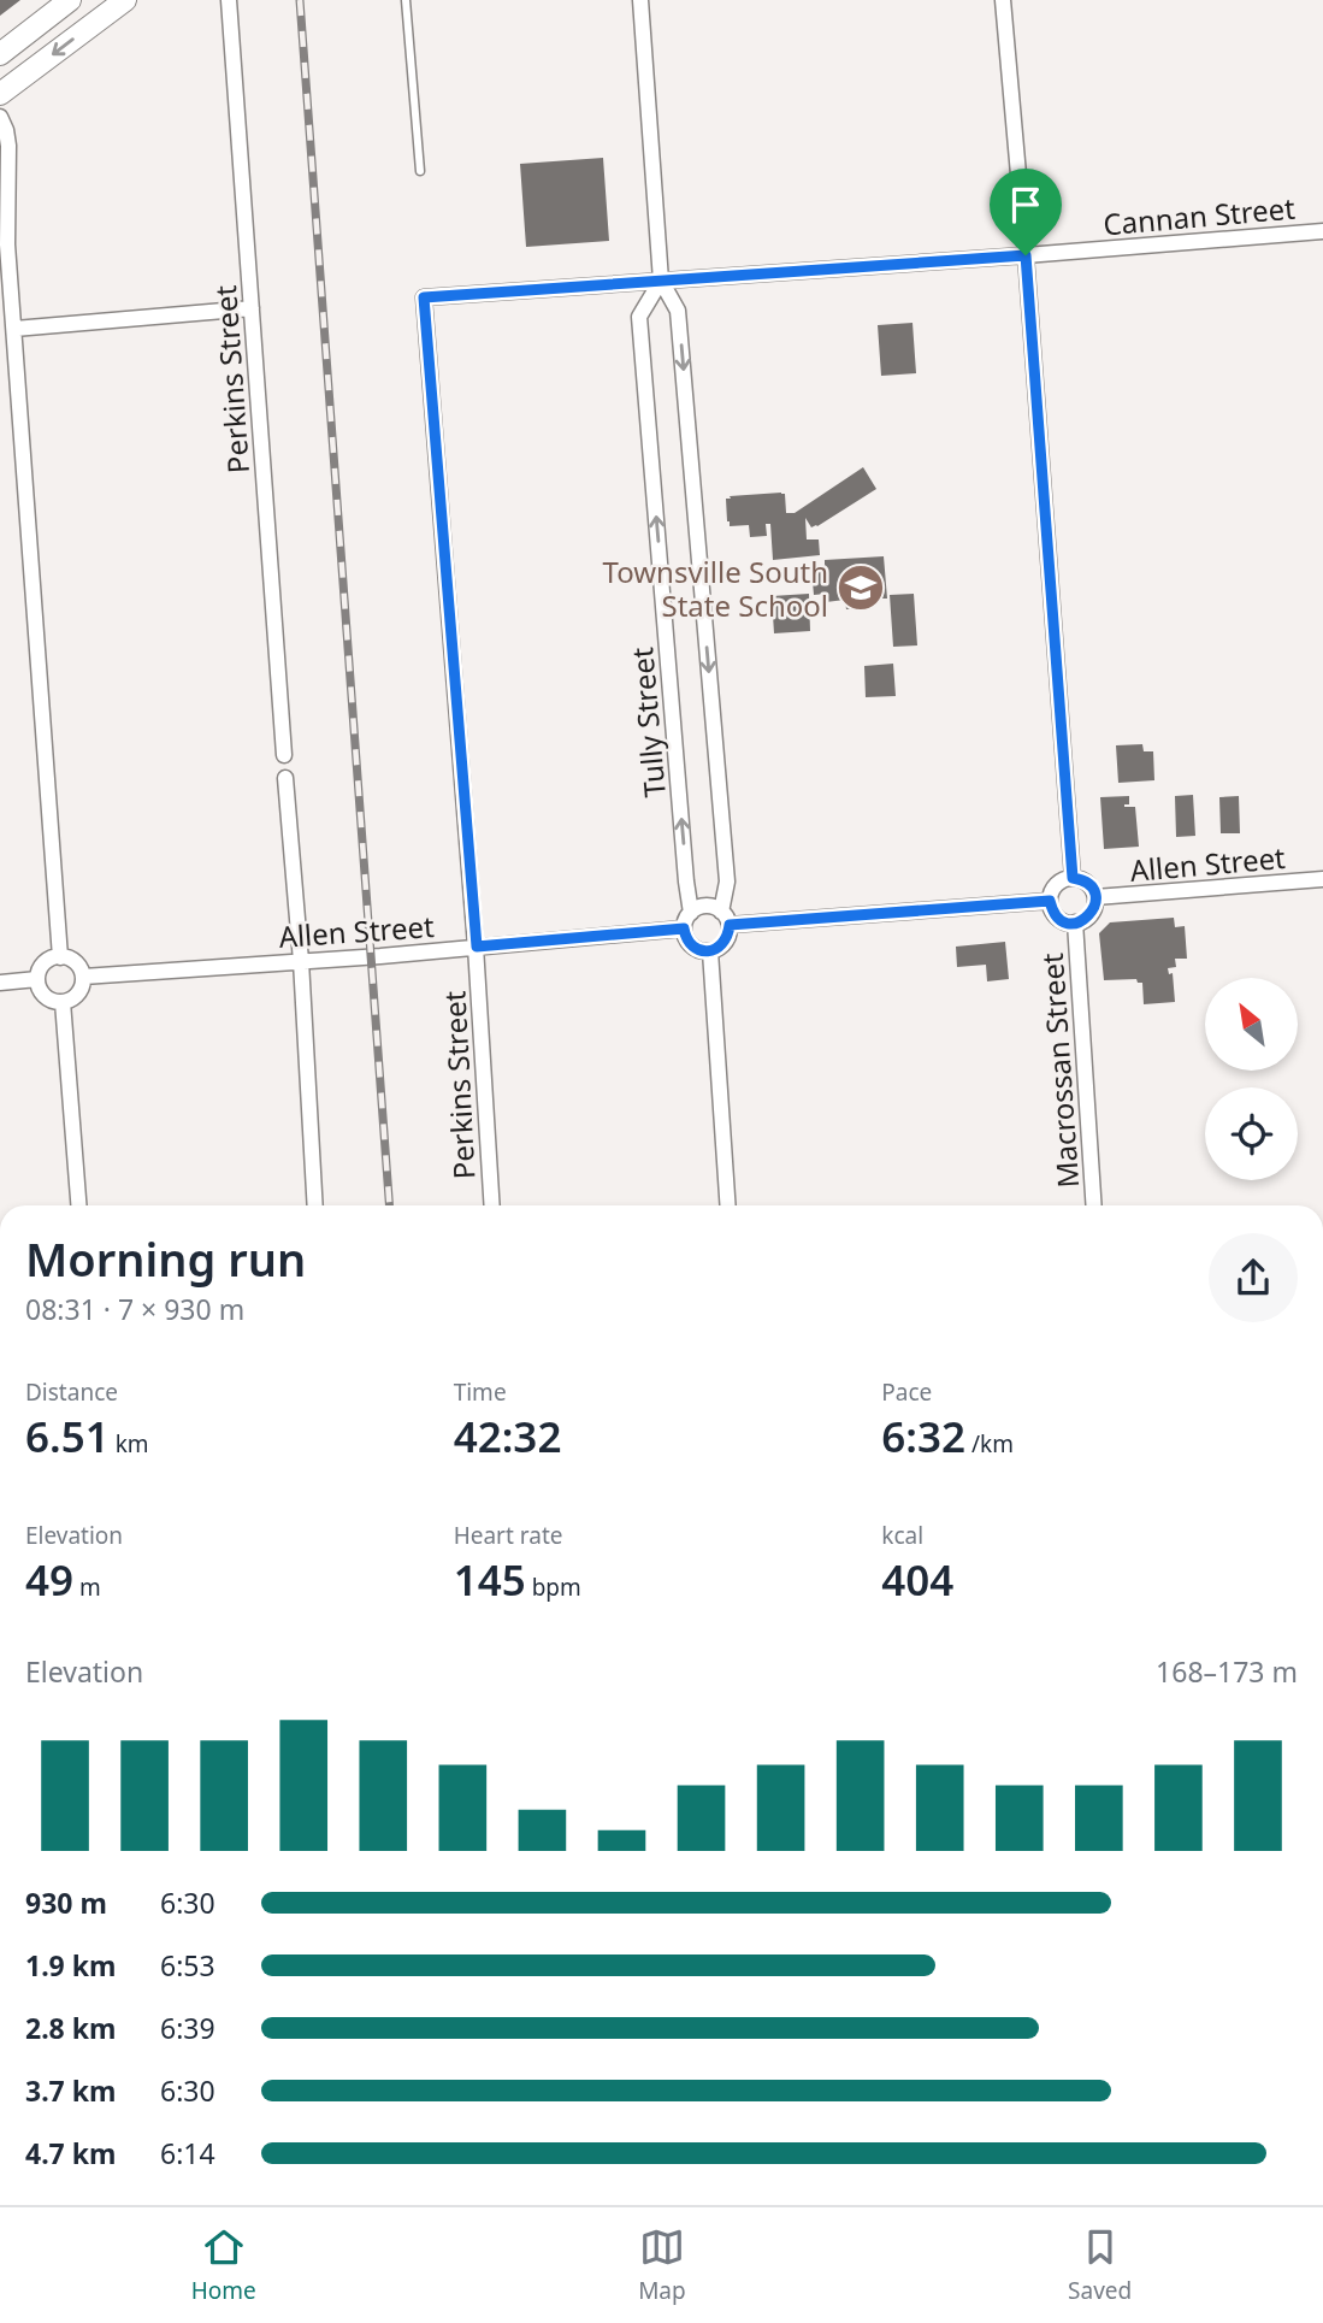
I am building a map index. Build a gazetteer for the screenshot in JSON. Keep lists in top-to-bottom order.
{
  "streets": {
    "street": [
      "Cannan Street",
      "Perkins Street",
      "Tully Street",
      "Allen Street",
      "Macrossan Street"
    ]
  },
  "crossings": [
    ["Cannan Street", "Perkins Street"],
    ["Cannan Street", "Tully Street"],
    ["Perkins Street", "Allen Street"],
    ["Tully Street", "Allen Street"],
    ["Allen Street", "Macrossan Street"]
  ],
  "places": {
    "school or university": ["Townsville South State School"]
  },
  "north": "top left",
  "page": {
    "heading": ["Morning run", "08:31 · 7 × 930 m"],
    "stats": [
      ["Distance", "6.51 km"],
      ["Time", "42:32"],
      ["Pace", "6:32 /km"],
      ["Elevation", "49 m"],
      ["Heart rate", "145 bpm"],
      ["kcal", "404"]
    ],
    "chart": ["Elevation", "168–173 m"],
    "list": [
      {
        "name": "930 m",
        "note": "6:30"
      },
      {
        "name": "1.9 km",
        "note": "6:53"
      },
      {
        "name": "2.8 km",
        "note": "6:39"
      },
      {
        "name": "3.7 km",
        "note": "6:30"
      },
      {
        "name": "4.7 km",
        "note": "6:14"
      }
    ],
    "tabs": ["Home", "Map", "Saved"]
  }
}
